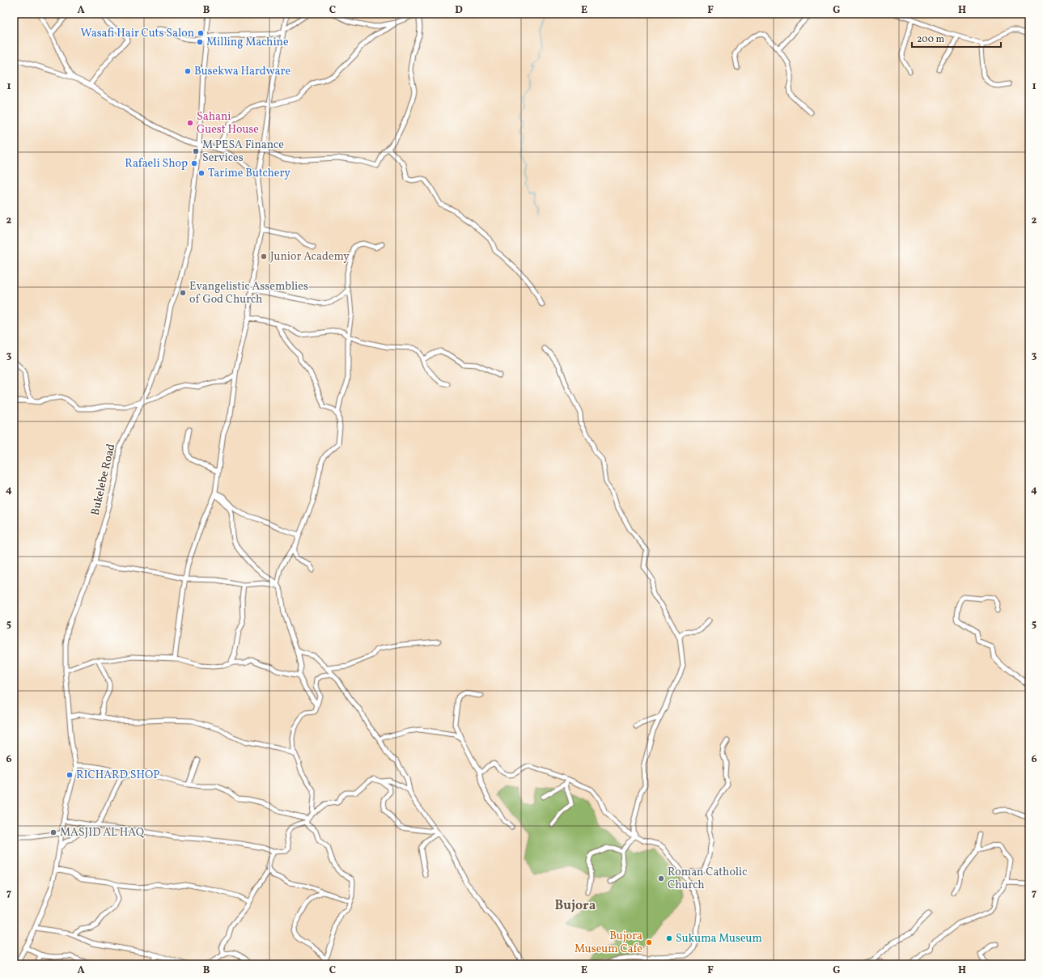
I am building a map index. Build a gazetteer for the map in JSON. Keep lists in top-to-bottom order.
{
  "streets": {
    "street": ["Bukelebe Road"]
  },
  "districts": ["Bujora"],
  "places": [
    "Wasafi Hair Cuts Salon",
    "Milling Machine",
    "Busekwa Hardware",
    "Sahani Guest House",
    "M PESA Finance Services",
    "Rafaeli Shop",
    "Tarime Butchery",
    "Junior Academy",
    "Evangelistic Assemblies of God Church",
    "RICHARD SHOP",
    "MASJID AL HAQ",
    "Roman Catholic Church",
    "Sukuma Museum",
    "Bujora Museum Cafe"
  ],
  "scale_bar": "200 m",
  "grid": {
    "columns": [
      "A",
      "B",
      "C",
      "D",
      "E",
      "F",
      "G",
      "H"
    ],
    "rows": [
      "1",
      "2",
      "3",
      "4",
      "5",
      "6",
      "7"
    ]
  }
}
